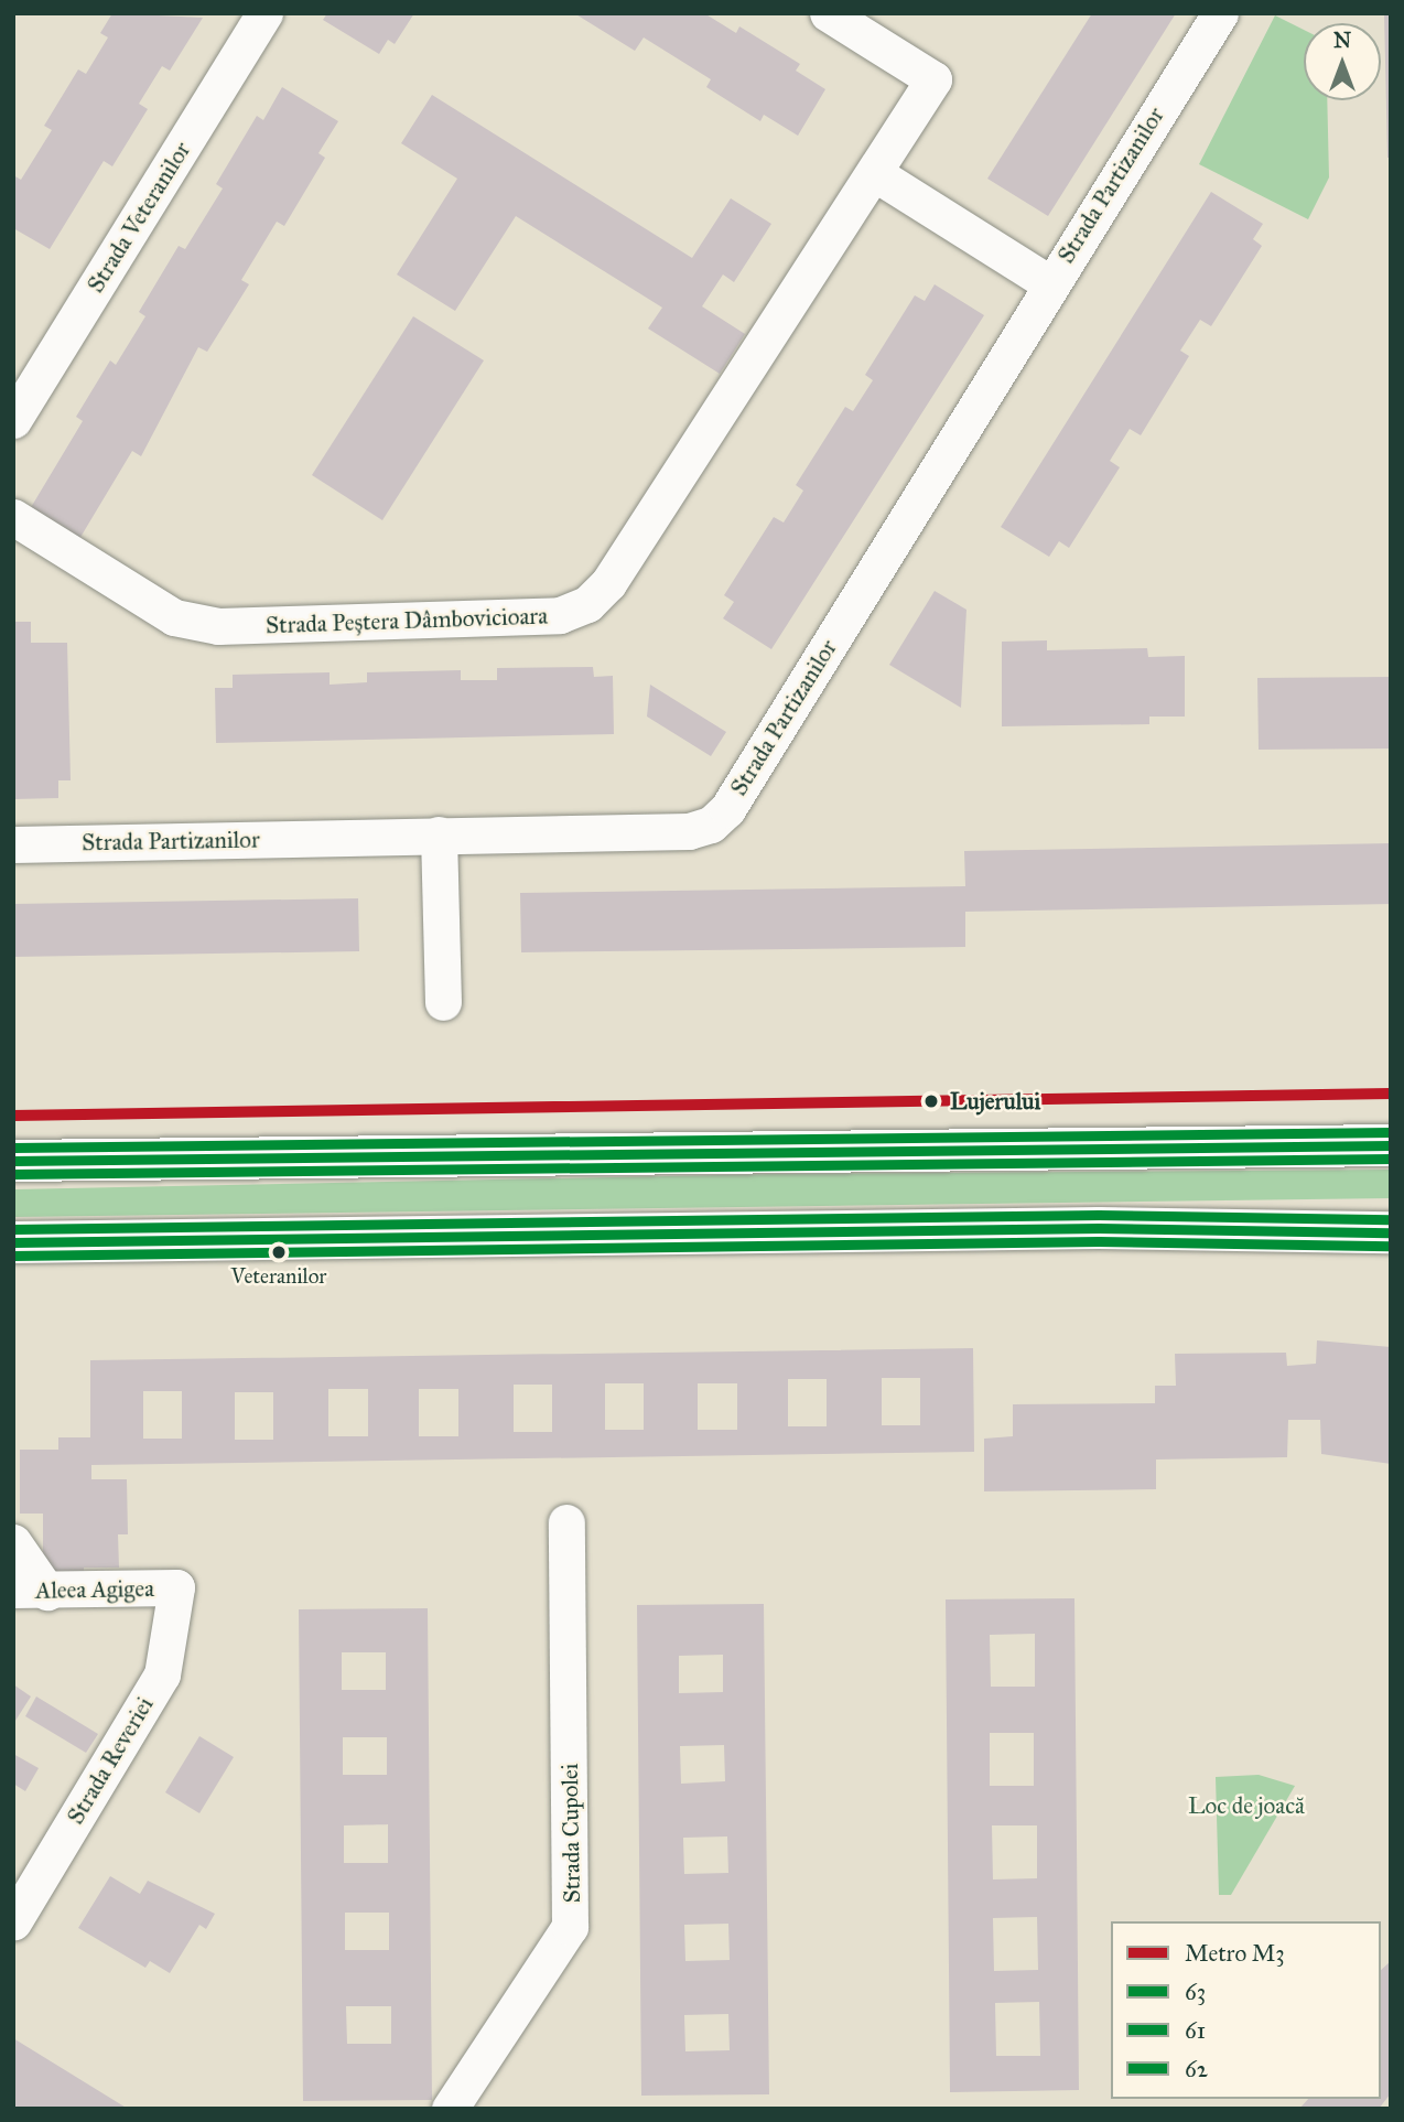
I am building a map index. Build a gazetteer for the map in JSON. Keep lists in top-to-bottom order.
{
  "streets": {
    "street": [
      "Strada Partizanilor",
      "Strada Veteranilor",
      "Strada Peștera Dâmbovicioara",
      "Aleea Agigea",
      "Strada Reveriei",
      "Strada Cupolei"
    ]
  },
  "crossings": [
    ["Aleea Agigea", "Strada Reveriei"]
  ],
  "parks": ["Loc de joacă"],
  "places": ["Lujerului", "Veteranilor"],
  "lines": [
    "metro line M3",
    "transit line 62",
    "transit line 63",
    "transit line 61"
  ],
  "legend": [
    "Metro M3",
    "63",
    "61",
    "62"
  ],
  "north": "top"
}
